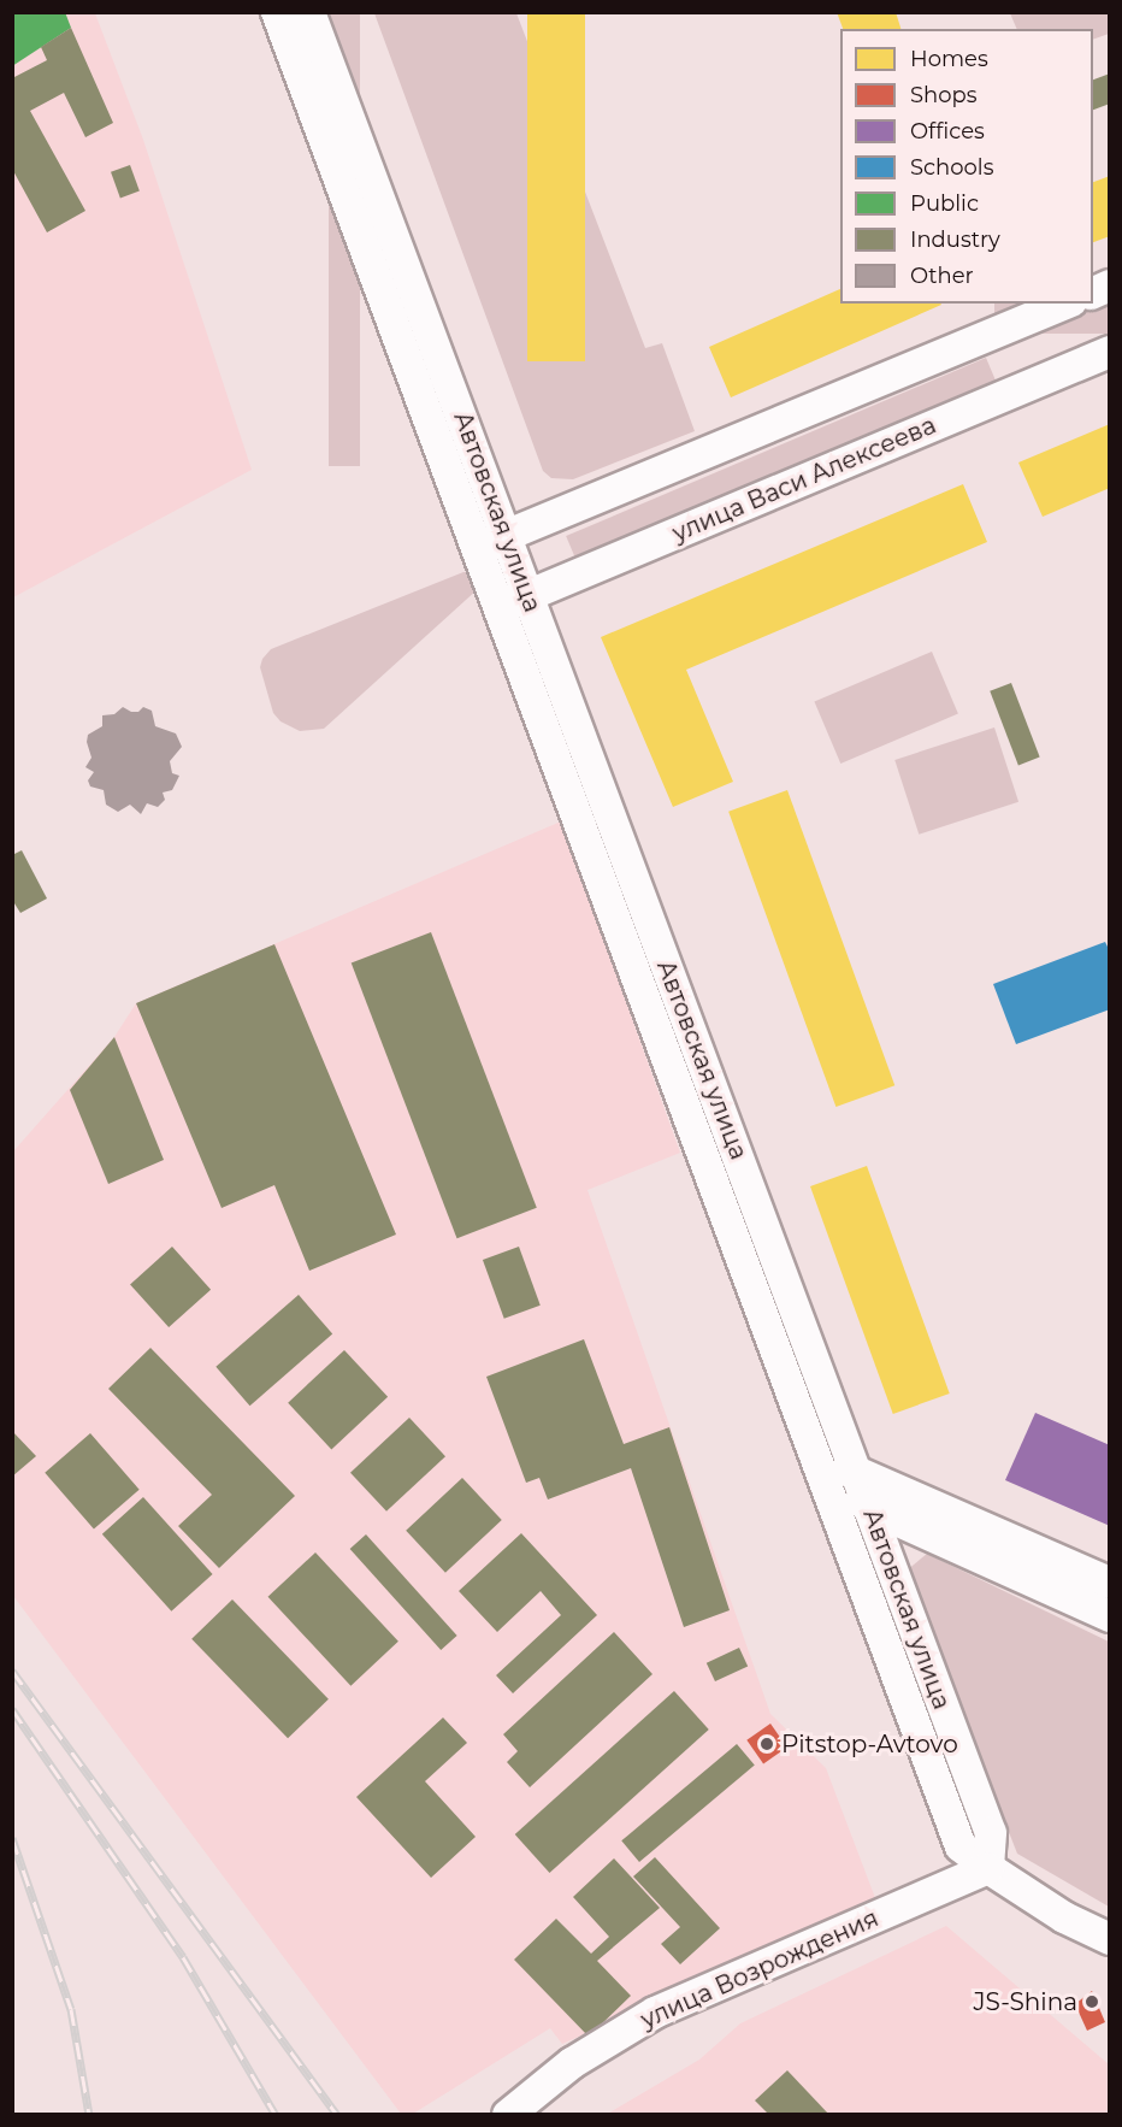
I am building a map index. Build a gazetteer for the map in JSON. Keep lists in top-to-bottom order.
{
  "streets": {
    "street": ["улица Васи Алексеева", "Автовская улица", "улица Возрождения"]
  },
  "crossings": [
    ["улица Васи Алексеева", "Автовская улица"],
    ["Автовская улица", "улица Возрождения"]
  ],
  "places": ["Pitstop-Avtovo", "JS-Shina"],
  "legend": [
    "Homes",
    "Shops",
    "Offices",
    "Schools",
    "Public",
    "Industry",
    "Other"
  ]
}
